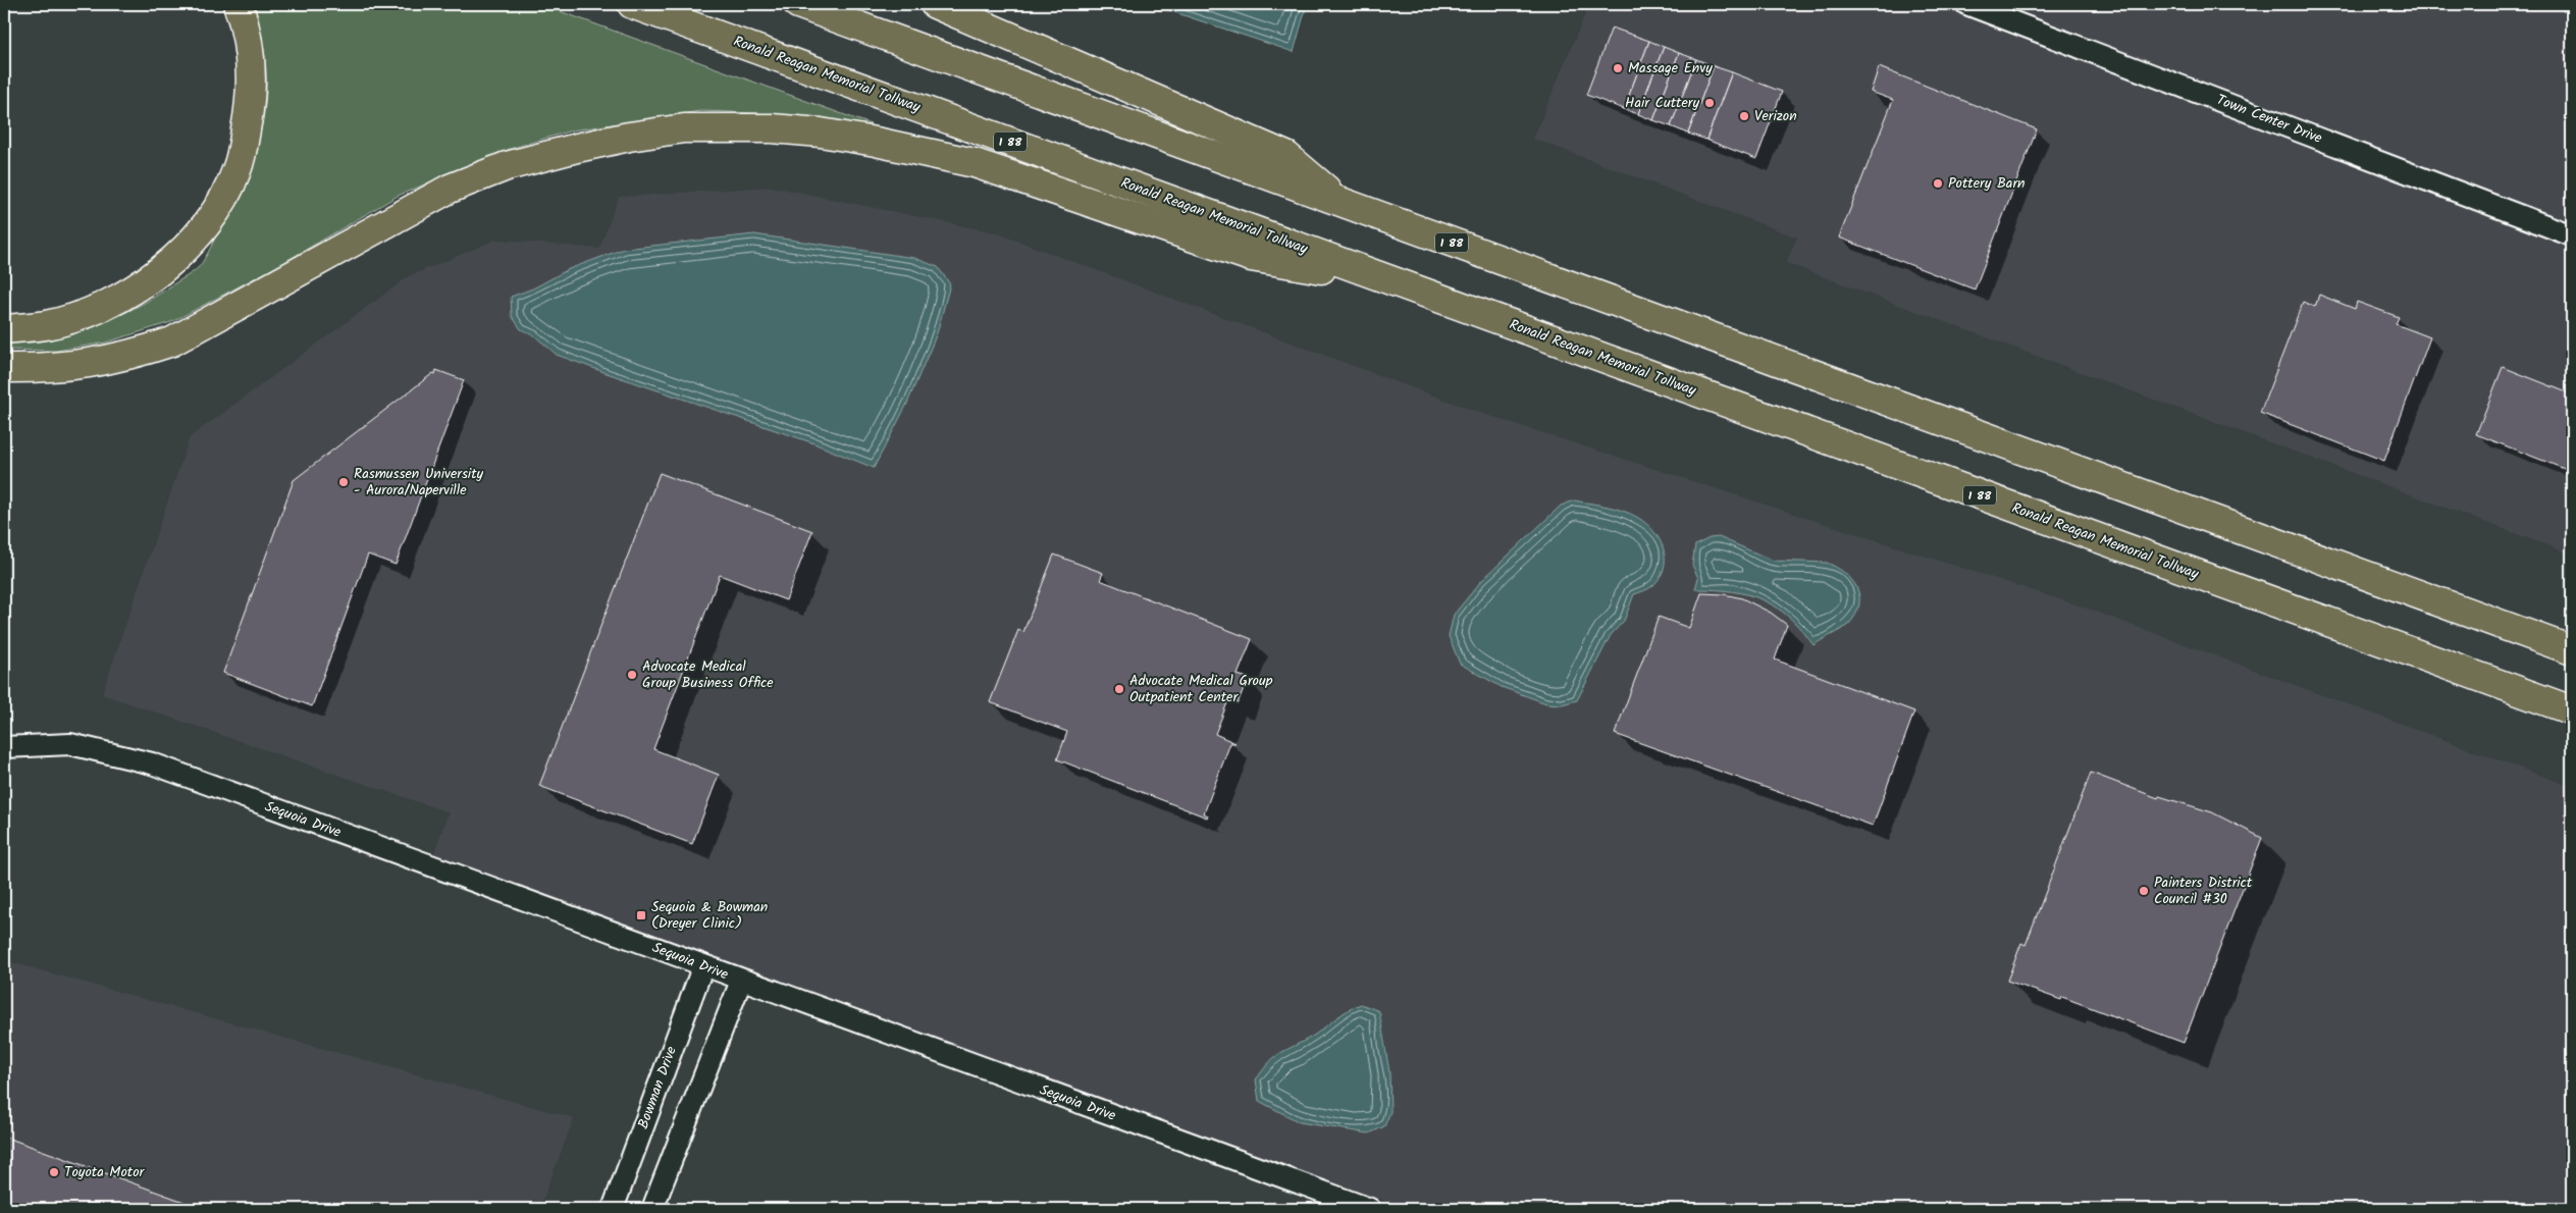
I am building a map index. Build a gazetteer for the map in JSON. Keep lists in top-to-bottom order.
{
  "streets": {
    "highway": ["Ronald Reagan Memorial Tollway", "I 88"],
    "street": ["Town Center Drive", "Sequoia Drive", "Bowman Drive"]
  },
  "crossings": [
    ["Sequoia Drive", "Bowman Drive"]
  ],
  "places": {
    "other": [
      "Massage Envy",
      "Hair Cuttery",
      "Verizon",
      "Pottery Barn",
      "Rasmussen University - Aurora/Naperville",
      "Advocate Medical Group Business Office",
      "Advocate Medical Group Outpatient Center",
      "Painters District Council #30",
      "Toyota Motor"
    ],
    "transit": ["Sequoia & Bowman (Dreyer Clinic)"]
  }
}
